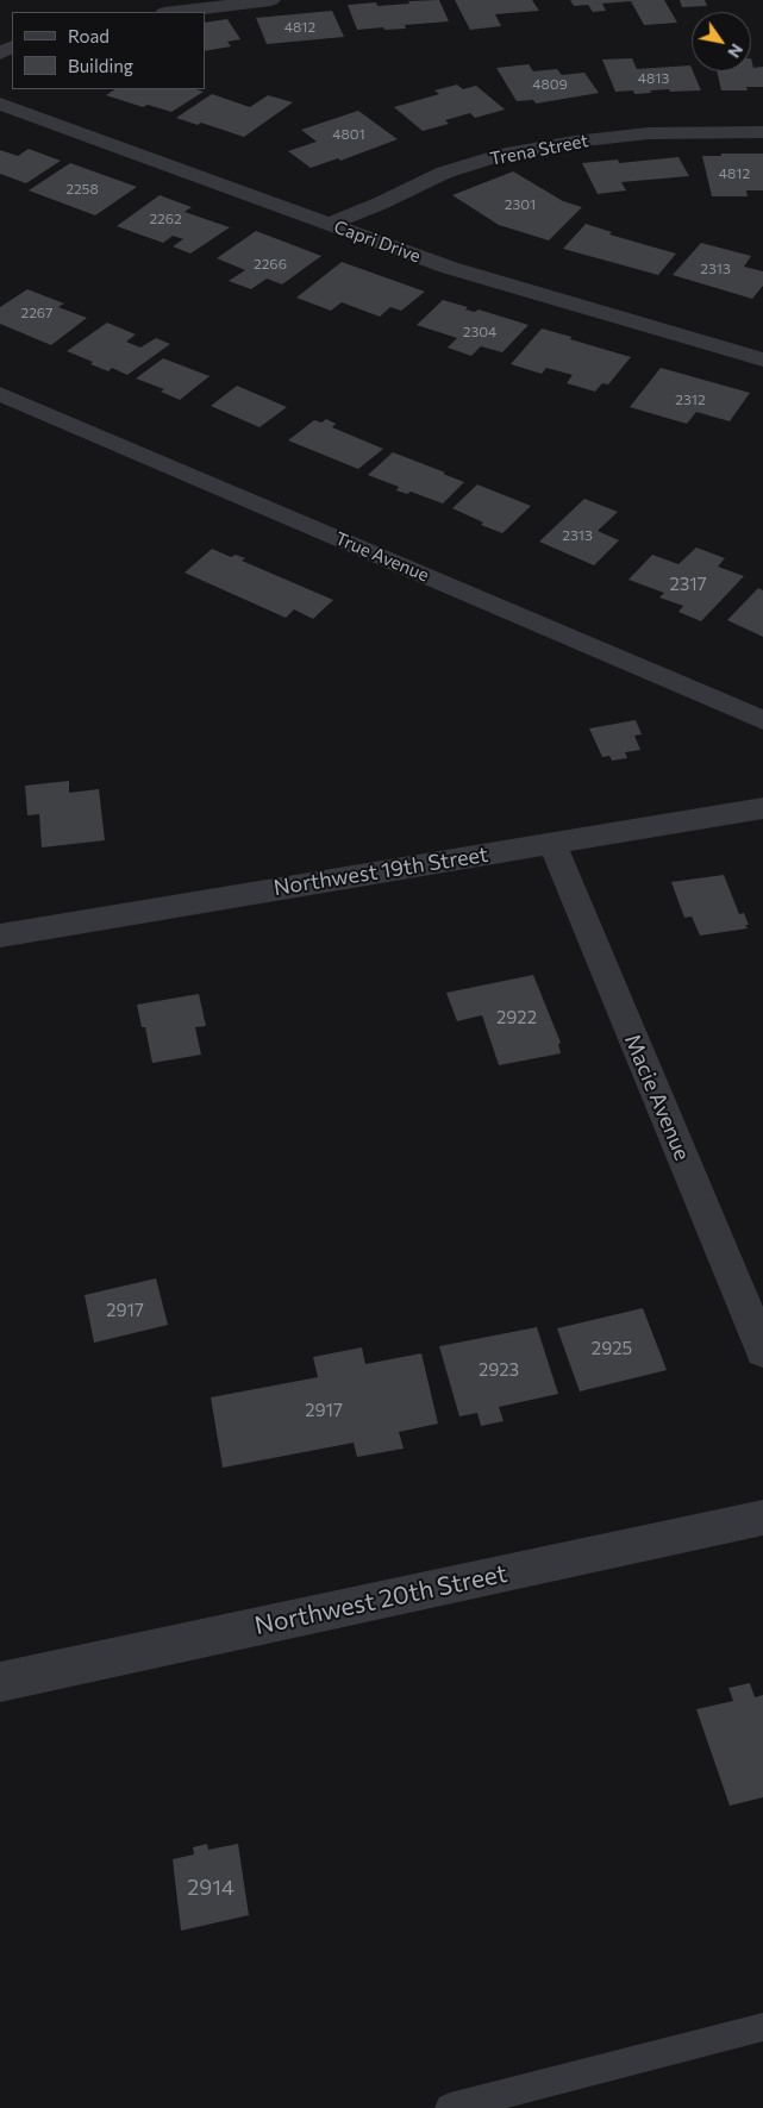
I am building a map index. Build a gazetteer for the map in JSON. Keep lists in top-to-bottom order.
{
  "streets": {
    "street": [
      "Trena Street",
      "Capri Drive",
      "True Avenue",
      "Northwest 19th Street",
      "Macie Avenue",
      "Northwest 20th Street"
    ]
  },
  "crossings": [
    ["Trena Street", "Capri Drive"],
    ["Northwest 19th Street", "Macie Avenue"]
  ],
  "house_numbers": [
    "4812",
    "4813",
    "4809",
    "4801",
    "4812",
    "2258",
    "2301",
    "2262",
    "2266",
    "2313",
    "2267",
    "2304",
    "2312",
    "2313",
    "2317",
    "2922",
    "2917",
    "2925",
    "2923",
    "2917",
    "2914"
  ],
  "legend": ["Road", "Building"],
  "north": "bottom right"
}
